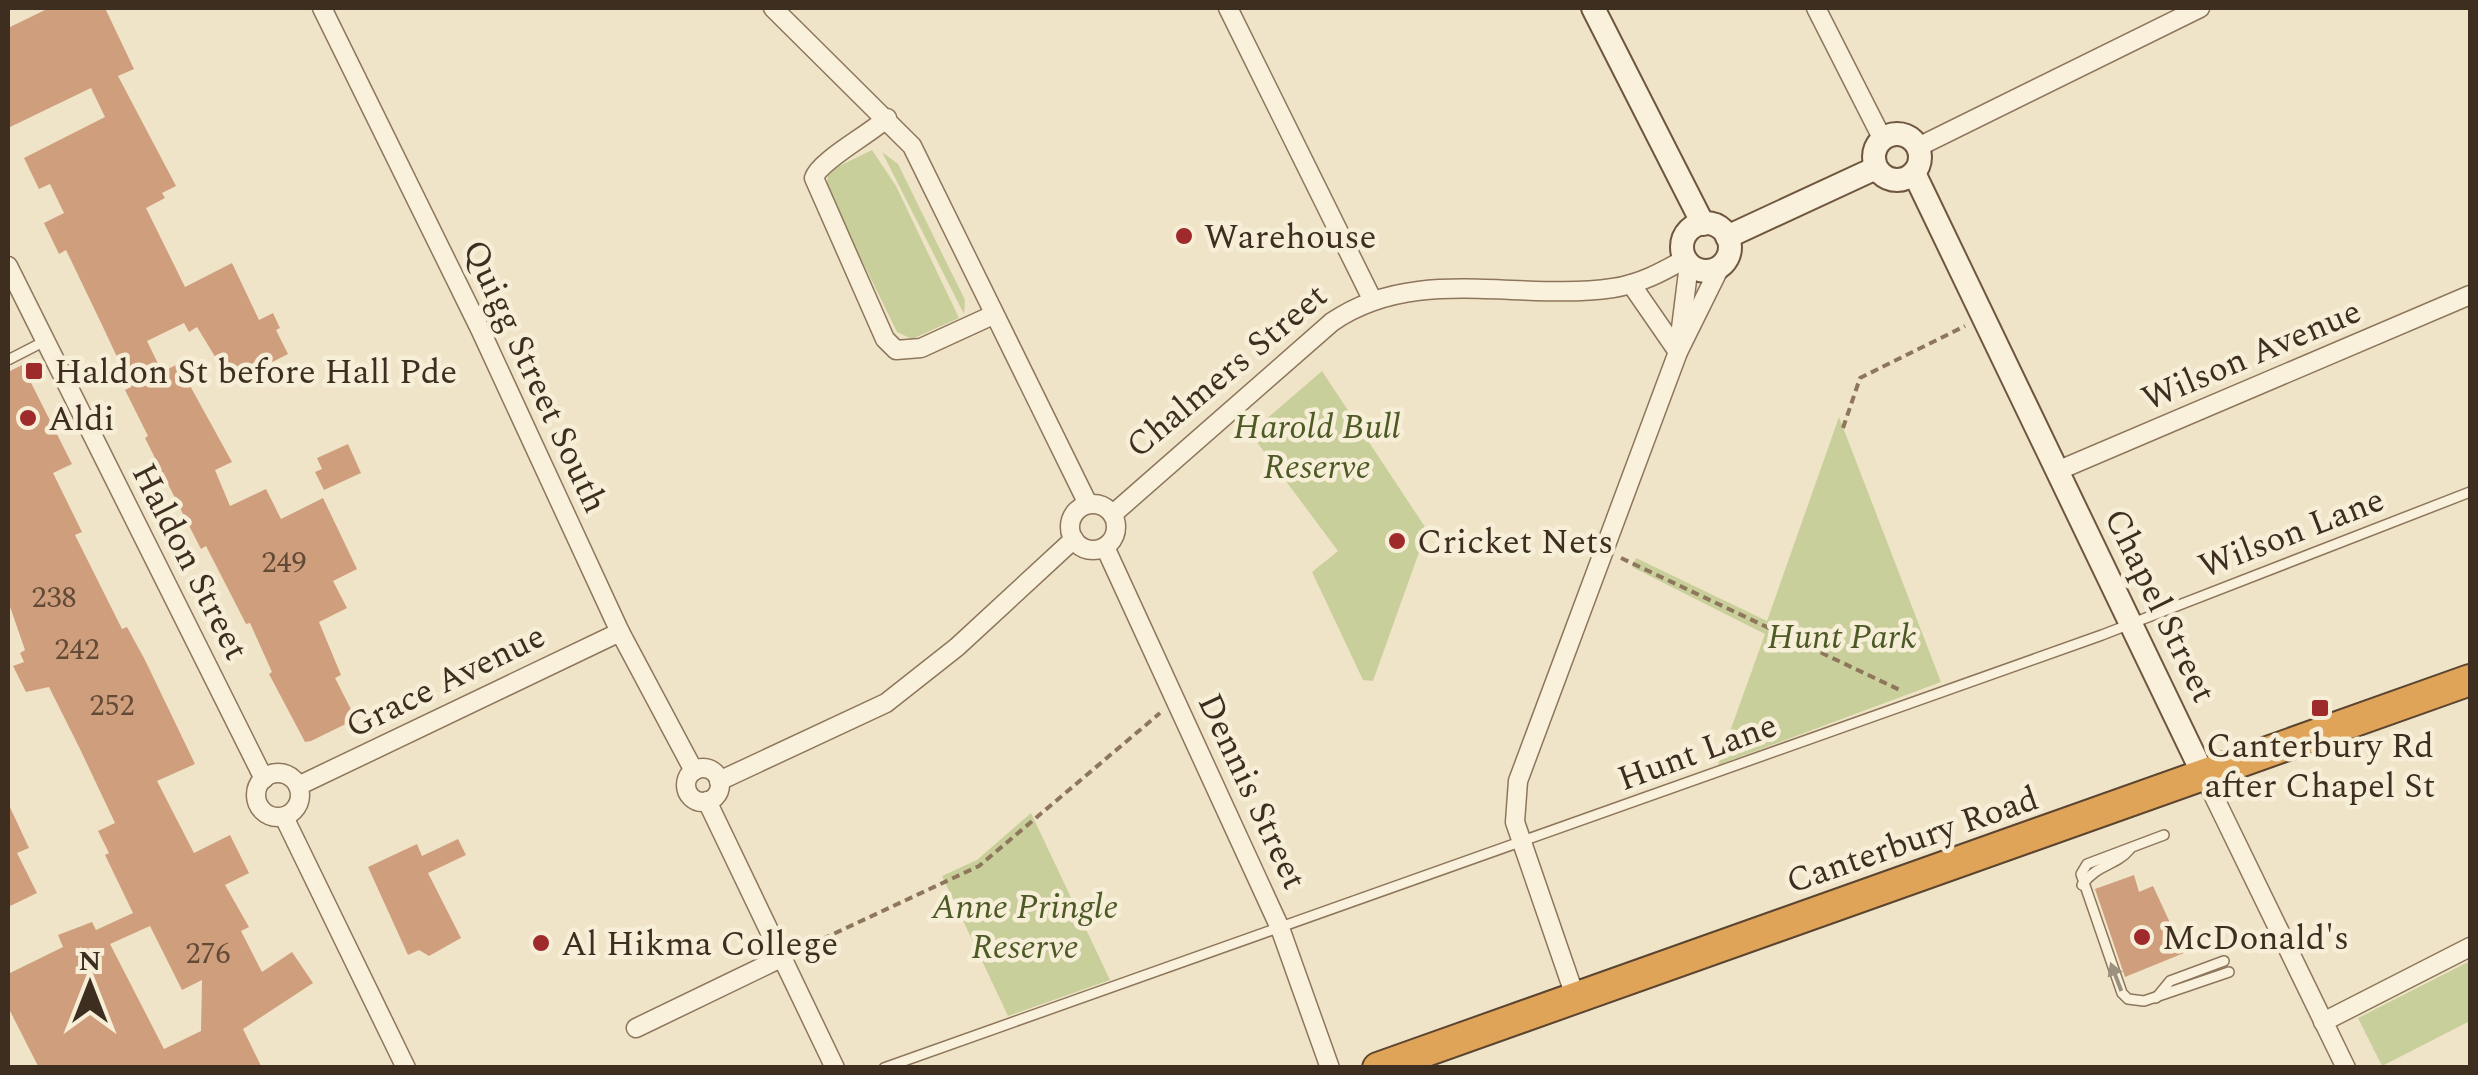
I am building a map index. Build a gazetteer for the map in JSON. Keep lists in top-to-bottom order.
{
  "streets": {
    "highway": ["Canterbury Road"],
    "street": [
      "Wilson Avenue",
      "Chalmers Street",
      "Quigg Street South",
      "Haldon Street",
      "Chapel Street",
      "Grace Avenue",
      "Dennis Street"
    ],
    "lane": ["Wilson Lane", "Hunt Lane"]
  },
  "crossings": [
    ["Wilson Avenue", "Chapel Street"],
    ["Chalmers Street", "Dennis Street"],
    ["Quigg Street South", "Grace Avenue"],
    ["Wilson Lane", "Chapel Street"],
    ["Wilson Lane", "Hunt Lane"],
    ["Haldon Street", "Grace Avenue"],
    ["Chapel Street", "Hunt Lane"],
    ["Chapel Street", "Canterbury Road"],
    ["Hunt Lane", "Dennis Street"]
  ],
  "parks": ["Harold Bull Reserve", "Hunt Park", "Anne Pringle Reserve"],
  "places": {
    "other": [
      "Warehouse",
      "Aldi",
      "Cricket Nets",
      "McDonald's",
      "Al Hikma College"
    ],
    "transit": ["Haldon St before Hall Pde", "Canterbury Rd after Chapel St"]
  },
  "house_numbers": [
    "249",
    "238",
    "242",
    "252",
    "276"
  ],
  "north": "top"
}
